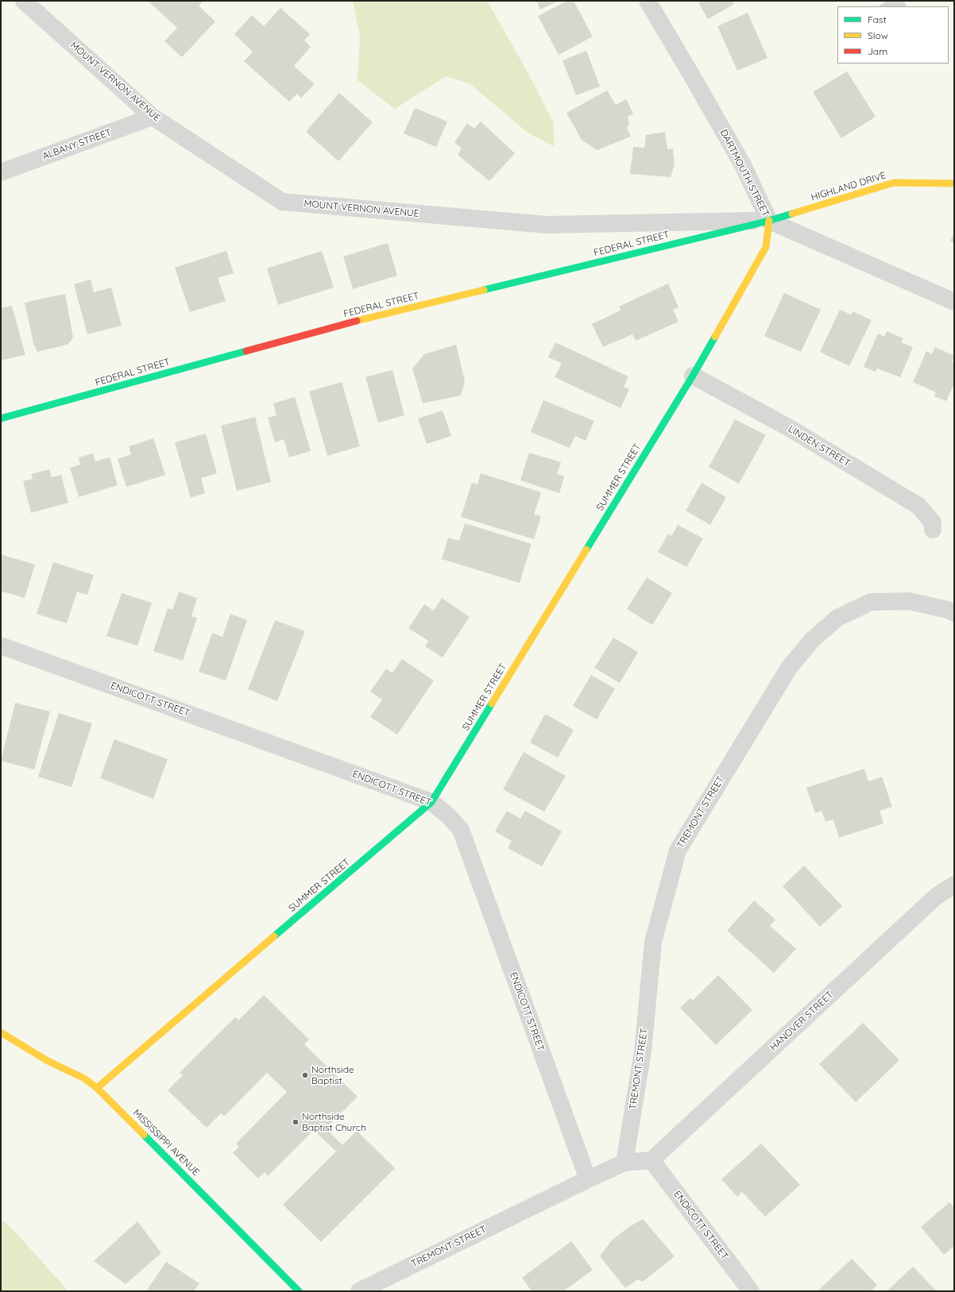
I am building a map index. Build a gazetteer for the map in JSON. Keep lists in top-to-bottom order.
{
  "streets": {
    "street": [
      "MOUNT VERNON AVENUE",
      "ALBANY STREET",
      "DARTMOUTH STREET",
      "HIGHLAND DRIVE",
      "FEDERAL STREET",
      "LINDEN STREET",
      "SUMMER STREET",
      "ENDICOTT STREET",
      "TREMONT STREET",
      "HANOVER STREET",
      "MISSISSIPPI AVENUE"
    ]
  },
  "crossings": [
    ["MOUNT VERNON AVENUE", "ALBANY STREET"],
    ["MOUNT VERNON AVENUE", "DARTMOUTH STREET"],
    ["MOUNT VERNON AVENUE", "HIGHLAND DRIVE"],
    ["MOUNT VERNON AVENUE", "FEDERAL STREET"],
    ["MOUNT VERNON AVENUE", "SUMMER STREET"],
    ["DARTMOUTH STREET", "HIGHLAND DRIVE"],
    ["DARTMOUTH STREET", "FEDERAL STREET"],
    ["DARTMOUTH STREET", "SUMMER STREET"],
    ["HIGHLAND DRIVE", "FEDERAL STREET"],
    ["HIGHLAND DRIVE", "SUMMER STREET"],
    ["FEDERAL STREET", "SUMMER STREET"],
    ["LINDEN STREET", "SUMMER STREET"],
    ["SUMMER STREET", "ENDICOTT STREET"],
    ["SUMMER STREET", "MISSISSIPPI AVENUE"],
    ["ENDICOTT STREET", "TREMONT STREET"],
    ["ENDICOTT STREET", "HANOVER STREET"],
    ["TREMONT STREET", "HANOVER STREET"]
  ],
  "places": ["Northside Baptist", "Northside Baptist Church"],
  "legend": ["Fast", "Slow", "Jam"]
}
